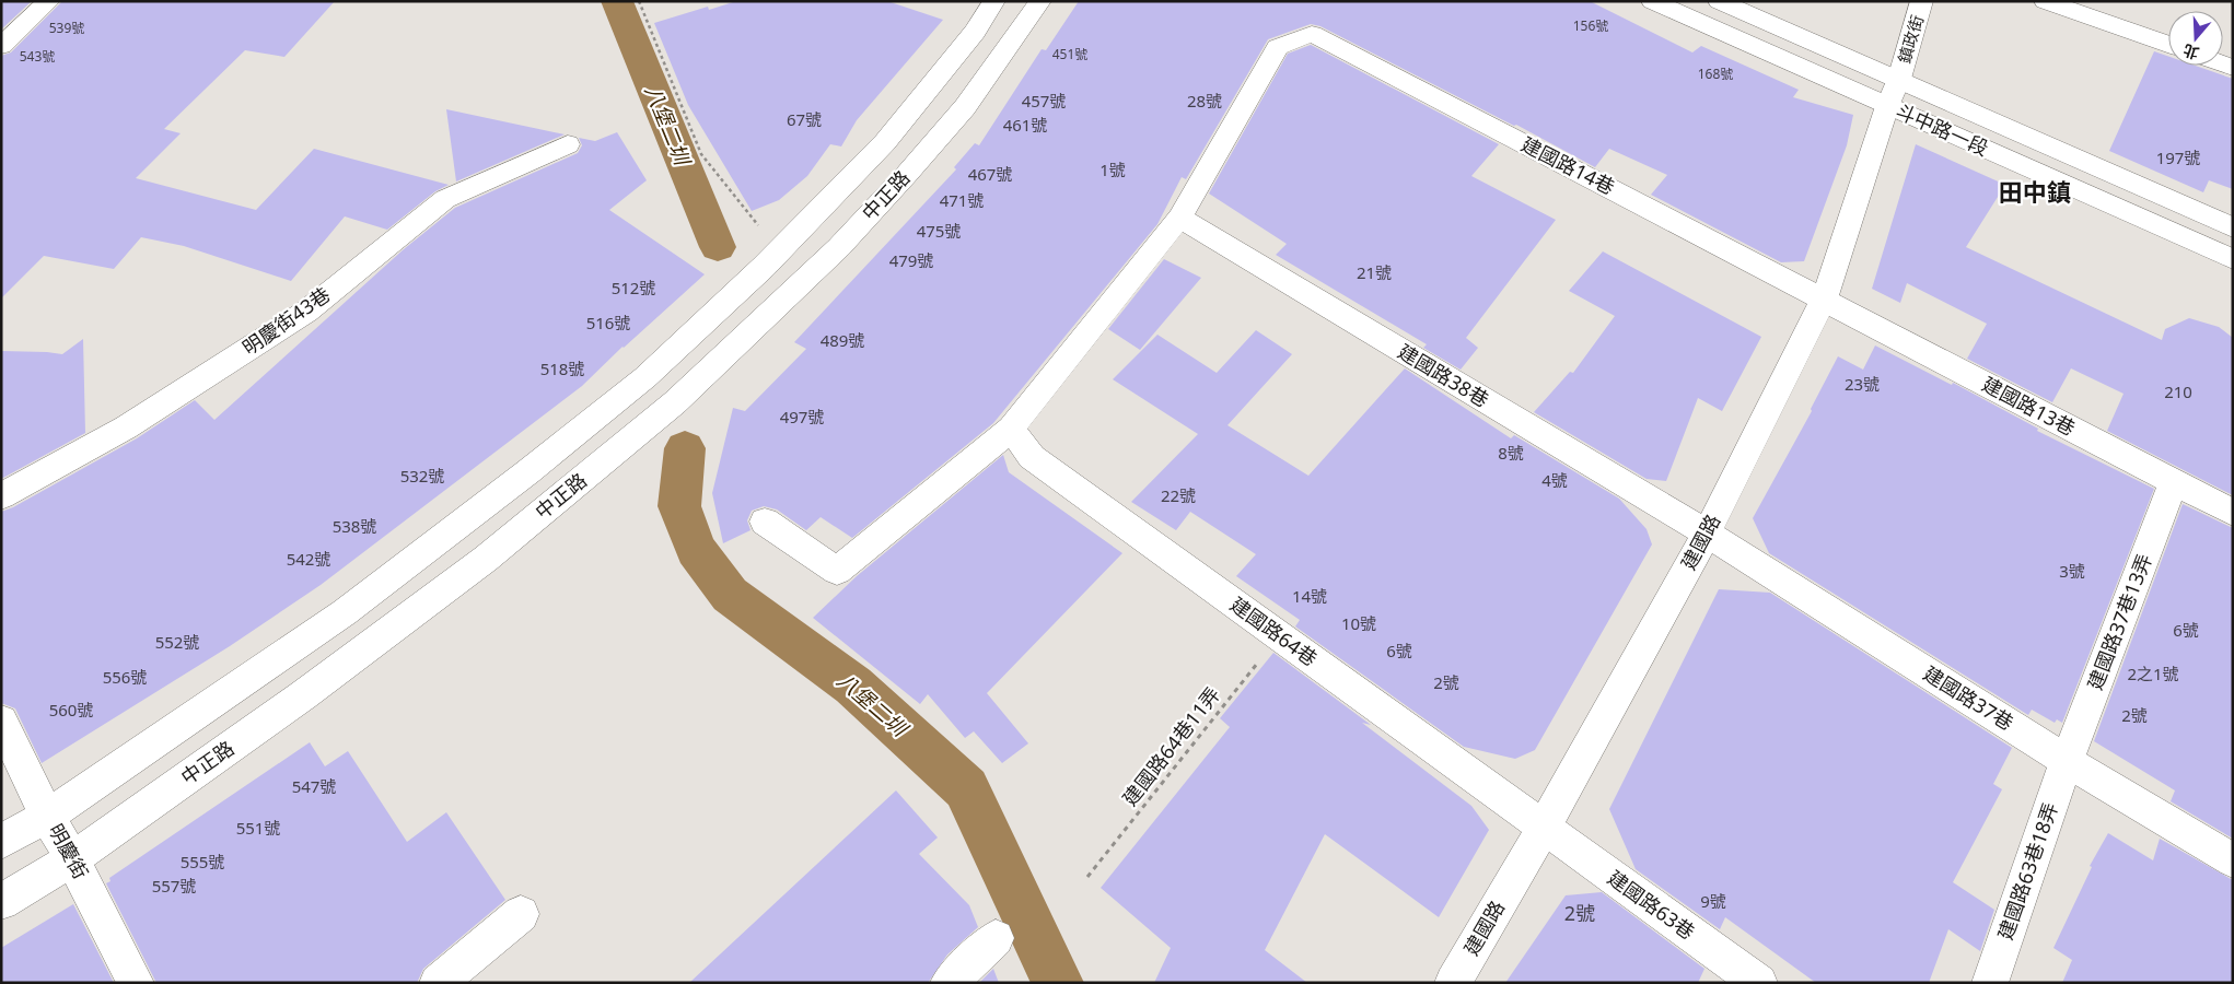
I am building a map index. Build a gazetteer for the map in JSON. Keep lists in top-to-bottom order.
{
  "streets": {
    "street": [
      "鎮政街",
      "斗中路一段",
      "建國路14巷",
      "中正路",
      "明慶街43巷",
      "建國路38巷",
      "建國路13巷",
      "建國路",
      "建國路37巷13弄",
      "建國路64巷",
      "建國路37巷",
      "明慶街",
      "建國路63巷18弄",
      "建國路63巷"
    ],
    "path": ["建國路64巷11弄"]
  },
  "crossings": [
    ["鎮政街", "斗中路一段"],
    ["鎮政街", "建國路"],
    ["斗中路一段", "建國路"],
    ["建國路14巷", "建國路38巷"],
    ["建國路14巷", "建國路13巷"],
    ["建國路14巷", "建國路"],
    ["中正路", "明慶街"],
    ["建國路38巷", "建國路"],
    ["建國路38巷", "建國路37巷"],
    ["建國路13巷", "建國路"],
    ["建國路13巷", "建國路37巷13弄"],
    ["建國路", "建國路64巷"],
    ["建國路", "建國路37巷"],
    ["建國路", "建國路63巷"],
    ["建國路37巷13弄", "建國路37巷"],
    ["建國路37巷13弄", "建國路63巷18弄"],
    ["建國路64巷", "建國路64巷11弄"],
    ["建國路64巷", "建國路63巷"],
    ["建國路37巷", "建國路63巷18弄"]
  ],
  "districts": ["田中鎮"],
  "water": ["八堡二圳"],
  "house_numbers": [
    "156號",
    "539號",
    "451號",
    "543號",
    "168號",
    "457號",
    "28號",
    "67號",
    "461號",
    "197號",
    "1號",
    "467號",
    "471號",
    "475號",
    "479號",
    "21號",
    "512號",
    "516號",
    "489號",
    "518號",
    "23號",
    "210",
    "497號",
    "8號",
    "532號",
    "4號",
    "22號",
    "538號",
    "542號",
    "3號",
    "14號",
    "10號",
    "6號",
    "552號",
    "6號",
    "2之1號",
    "556號",
    "2號",
    "560號",
    "2號",
    "547號",
    "551號",
    "555號",
    "557號",
    "9號",
    "2號"
  ],
  "north": "bottom"
}
